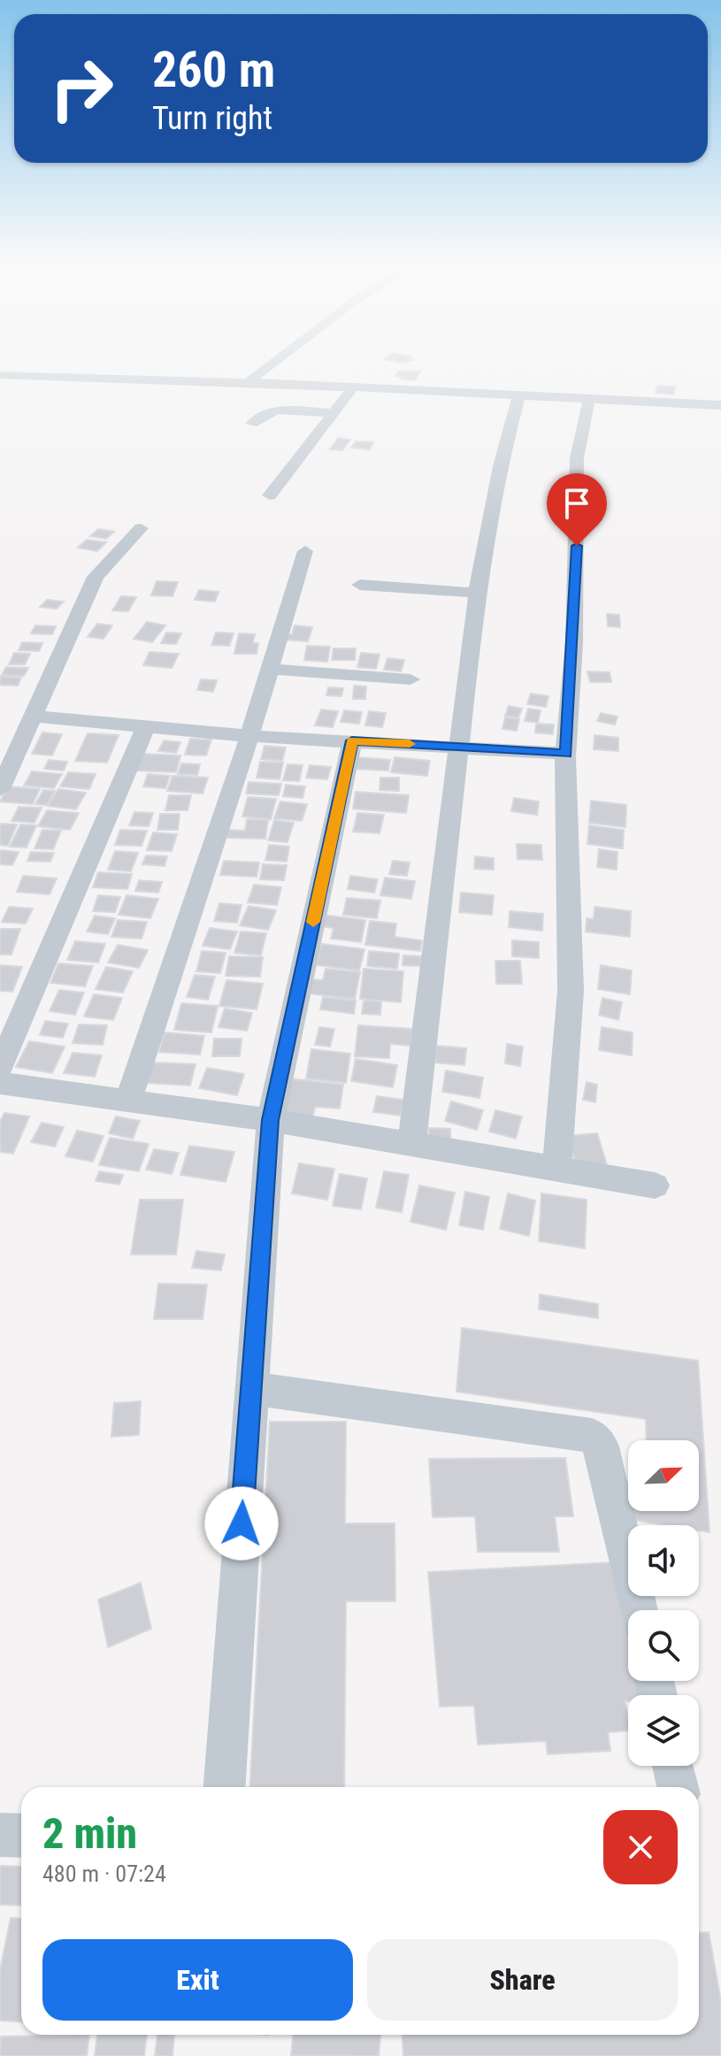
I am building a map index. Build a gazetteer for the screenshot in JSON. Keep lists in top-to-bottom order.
{
  "north": "top right",
  "page": {
    "turn": ["260 m", "Turn right"],
    "heading": ["2 min", "480 m · 07:24"],
    "buttons": ["Exit", "Share"]
  }
}
